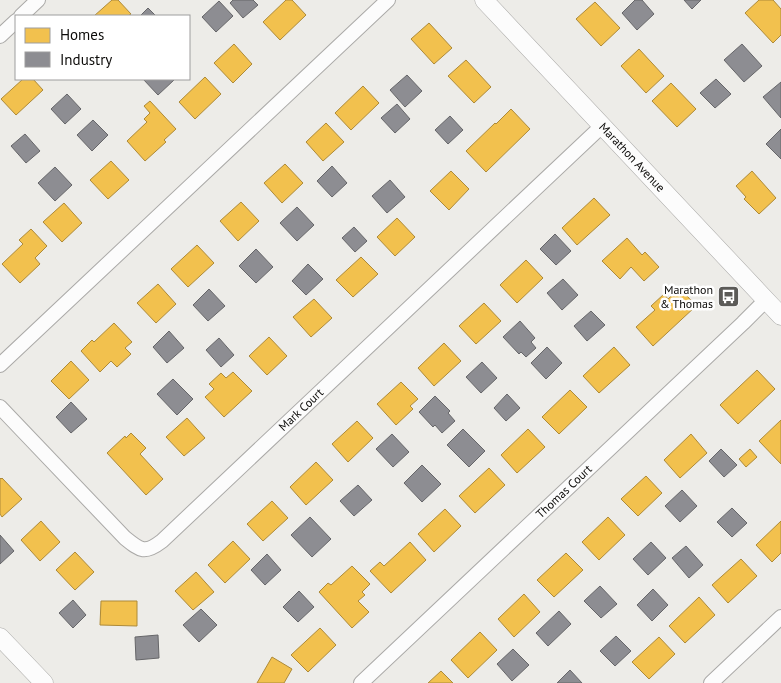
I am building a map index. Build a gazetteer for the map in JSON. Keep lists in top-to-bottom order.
{
  "streets": {
    "street": ["Marathon Avenue", "Mark Court", "Thomas Court"]
  },
  "crossings": [
    ["Marathon Avenue", "Mark Court"],
    ["Marathon Avenue", "Thomas Court"]
  ],
  "places": {
    "bus stop": ["Marathon & Thomas"]
  },
  "legend": ["Homes", "Industry"]
}
